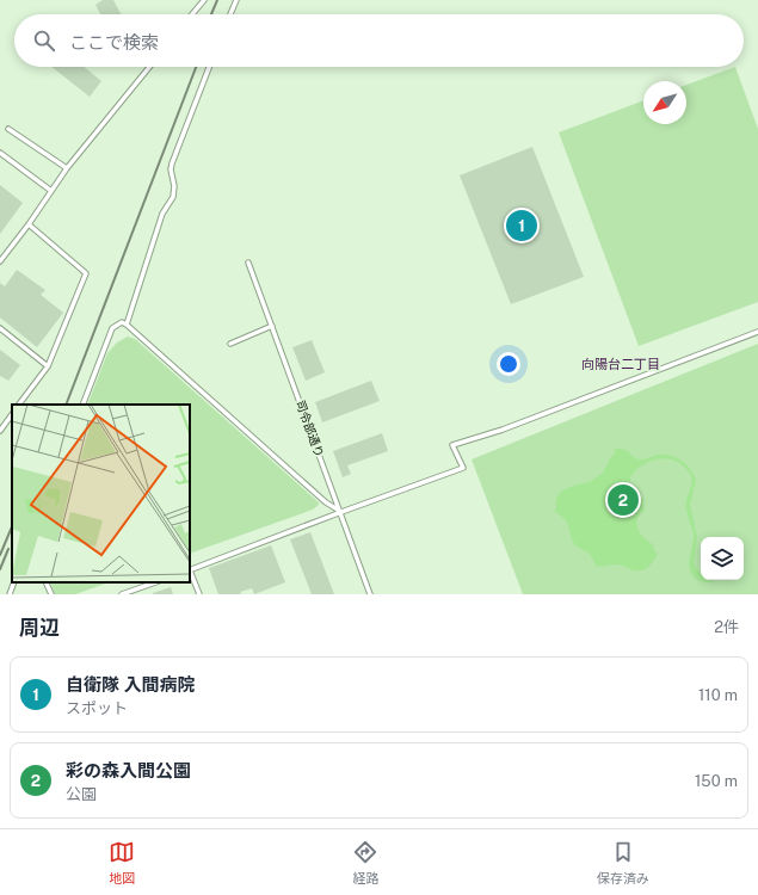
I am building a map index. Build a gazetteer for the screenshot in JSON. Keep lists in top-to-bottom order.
{
  "streets": {
    "lane": ["司令部通り"]
  },
  "districts": ["向陽台二丁目"],
  "north": "bottom left",
  "page": {
    "search": "ここで検索",
    "pins": ["1", "2"],
    "heading": ["周辺", "2件"],
    "list": [
      {
        "mark": "1",
        "name": "自衛隊 入間病院",
        "note": "スポット",
        "value": "110 m"
      },
      {
        "mark": "2",
        "name": "彩の森入間公園",
        "note": "公園",
        "value": "150 m"
      }
    ],
    "nav": ["地図", "経路", "保存済み"]
  }
}
